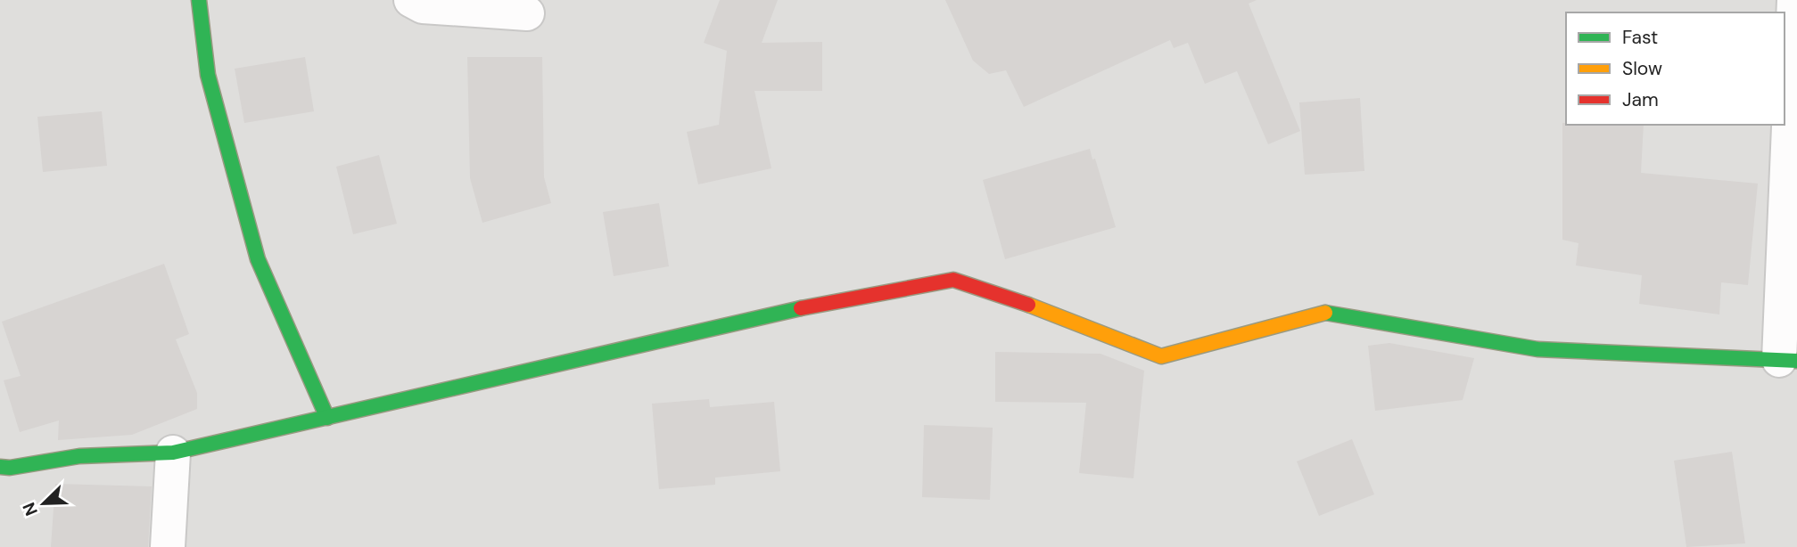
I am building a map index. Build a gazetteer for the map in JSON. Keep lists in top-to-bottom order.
{
  "legend": ["Fast", "Slow", "Jam"],
  "north": "bottom left"
}
